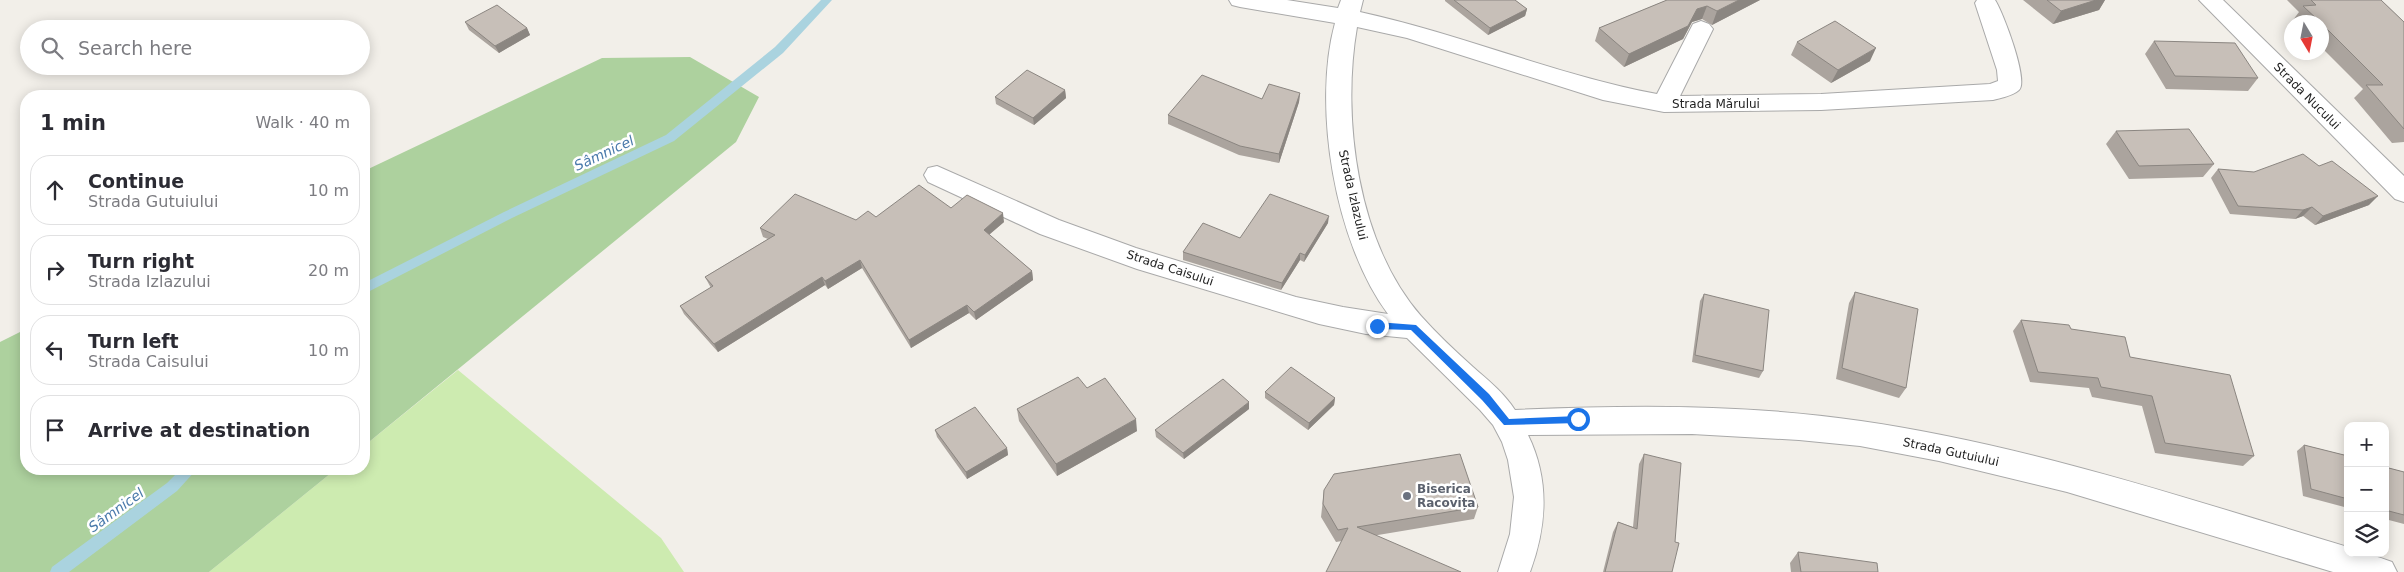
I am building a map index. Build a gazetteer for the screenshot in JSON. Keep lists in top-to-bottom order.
{
  "streets": {
    "street": [
      "Strada Nucului",
      "Strada Mărului",
      "Strada Izlazului",
      "Strada Caisului",
      "Strada Gutuiului"
    ]
  },
  "crossings": [
    ["Strada Mărului", "Strada Izlazului"],
    ["Strada Izlazului", "Strada Caisului"],
    ["Strada Izlazului", "Strada Gutuiului"]
  ],
  "water": ["Sâmnicel"],
  "places": ["Biserica Racovița"],
  "north": "bottom",
  "page": {
    "search": "Search here",
    "heading": ["1 min", "Walk · 40 m"],
    "list": [
      ["Continue", "Strada Gutuiului", "10 m"],
      ["Turn right", "Strada Izlazului", "20 m"],
      ["Turn left", "Strada Caisului", "10 m"],
      "Arrive at destination"
    ],
    "map_buttons": ["+", "−"]
  }
}
